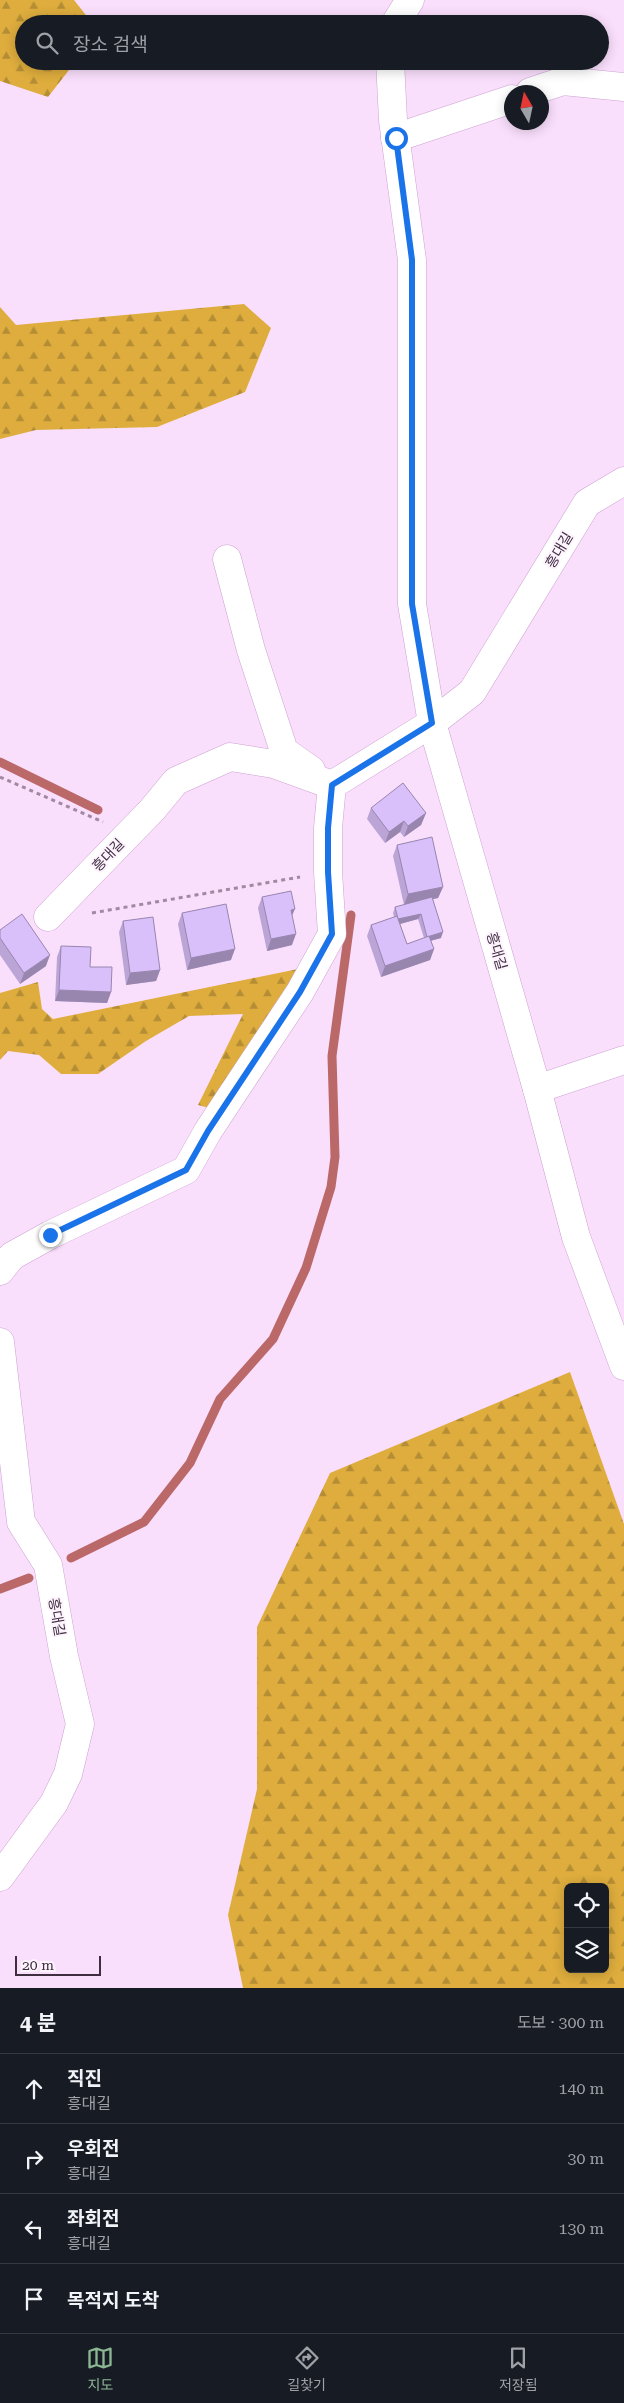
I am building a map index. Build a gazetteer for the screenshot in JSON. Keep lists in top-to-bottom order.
{
  "streets": {
    "street": ["흥대길"]
  },
  "scale_bar": "20 m",
  "north": "top",
  "page": {
    "search": "장소 검색",
    "scale": "20 m",
    "heading": ["4 분", "도보 · 300 m"],
    "list": [
      ["직진", "흥대길", "140 m"],
      ["우회전", "흥대길", "30 m"],
      ["좌회전", "흥대길", "130 m"],
      "목적지 도착"
    ],
    "nav": ["지도", "길찾기", "저장됨"]
  }
}
